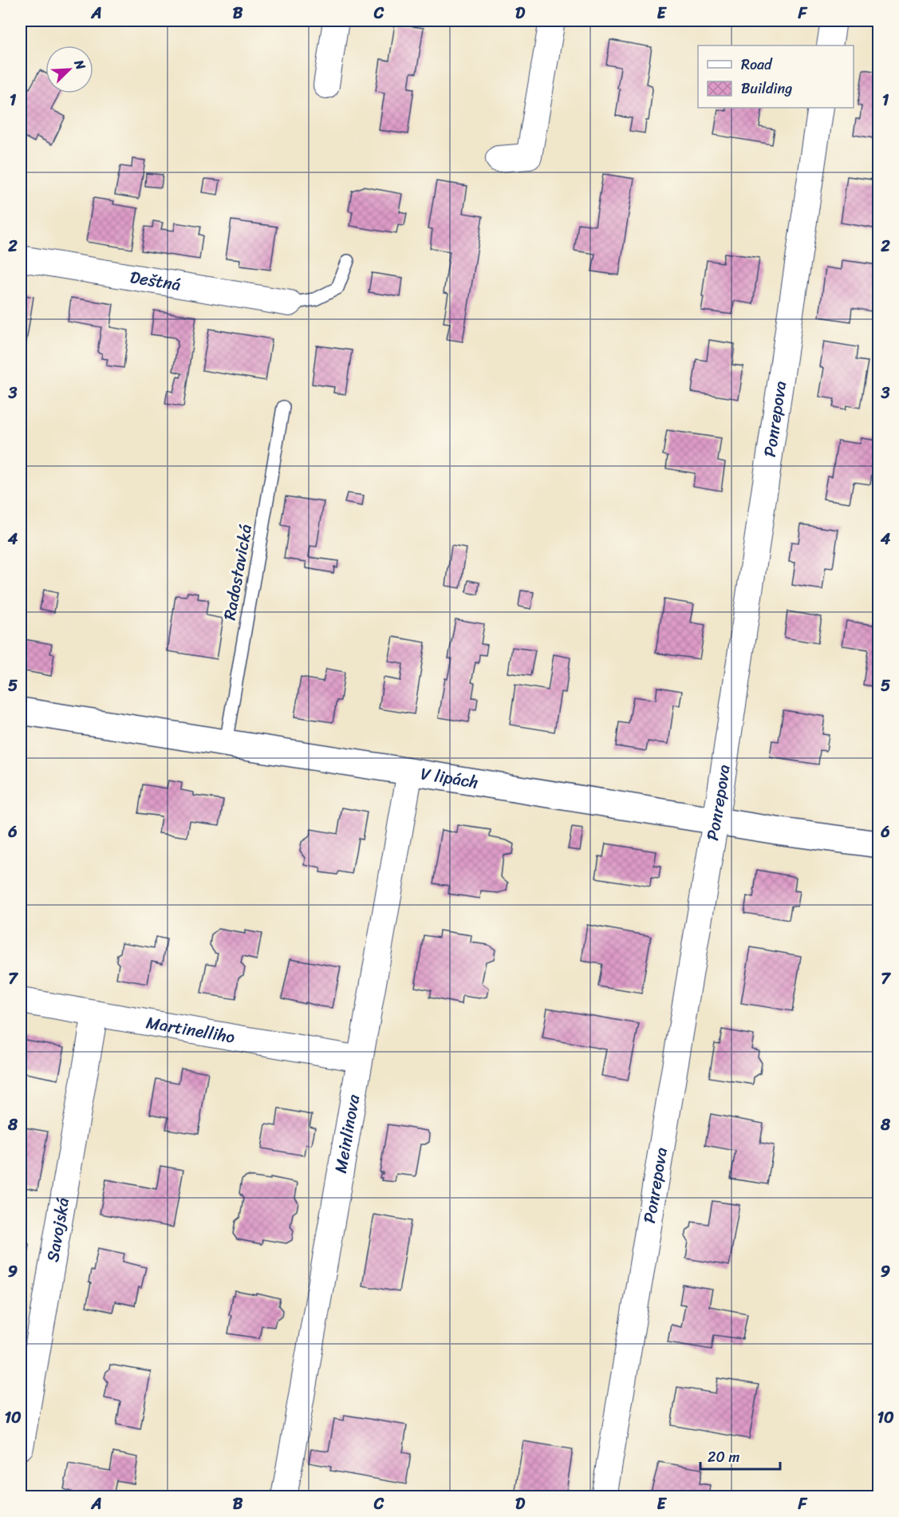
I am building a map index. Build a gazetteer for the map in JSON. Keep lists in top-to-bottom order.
{
  "streets": {
    "street": [
      "Deštná",
      "Ponrepova",
      "V lipách",
      "Martinelliho",
      "Meinlinova",
      "Savojská"
    ],
    "lane": ["Radostavická"]
  },
  "crossings": [
    ["Ponrepova", "V lipách"],
    ["Radostavická", "V lipách"],
    ["V lipách", "Meinlinova"],
    ["Martinelliho", "Meinlinova"],
    ["Martinelliho", "Savojská"]
  ],
  "legend": ["Road", "Building"],
  "scale_bar": "20 m",
  "north": "top right",
  "grid": {
    "columns": [
      "A",
      "B",
      "C",
      "D",
      "E",
      "F"
    ],
    "rows": [
      "1",
      "2",
      "3",
      "4",
      "5",
      "6",
      "7",
      "8",
      "9",
      "10"
    ]
  }
}
